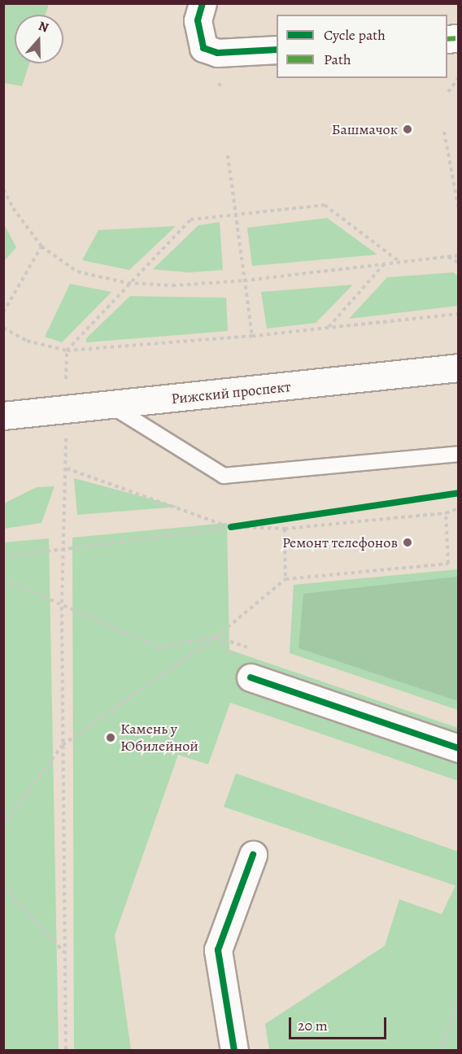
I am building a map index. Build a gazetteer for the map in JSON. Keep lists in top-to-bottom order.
{
  "streets": {
    "street": ["Рижский проспект"]
  },
  "places": ["Башмачок", "Ремонт телефонов", "Камень у Юбилейной"],
  "legend": ["Cycle path", "Path"],
  "scale_bar": "20 m",
  "north": "top"
}
